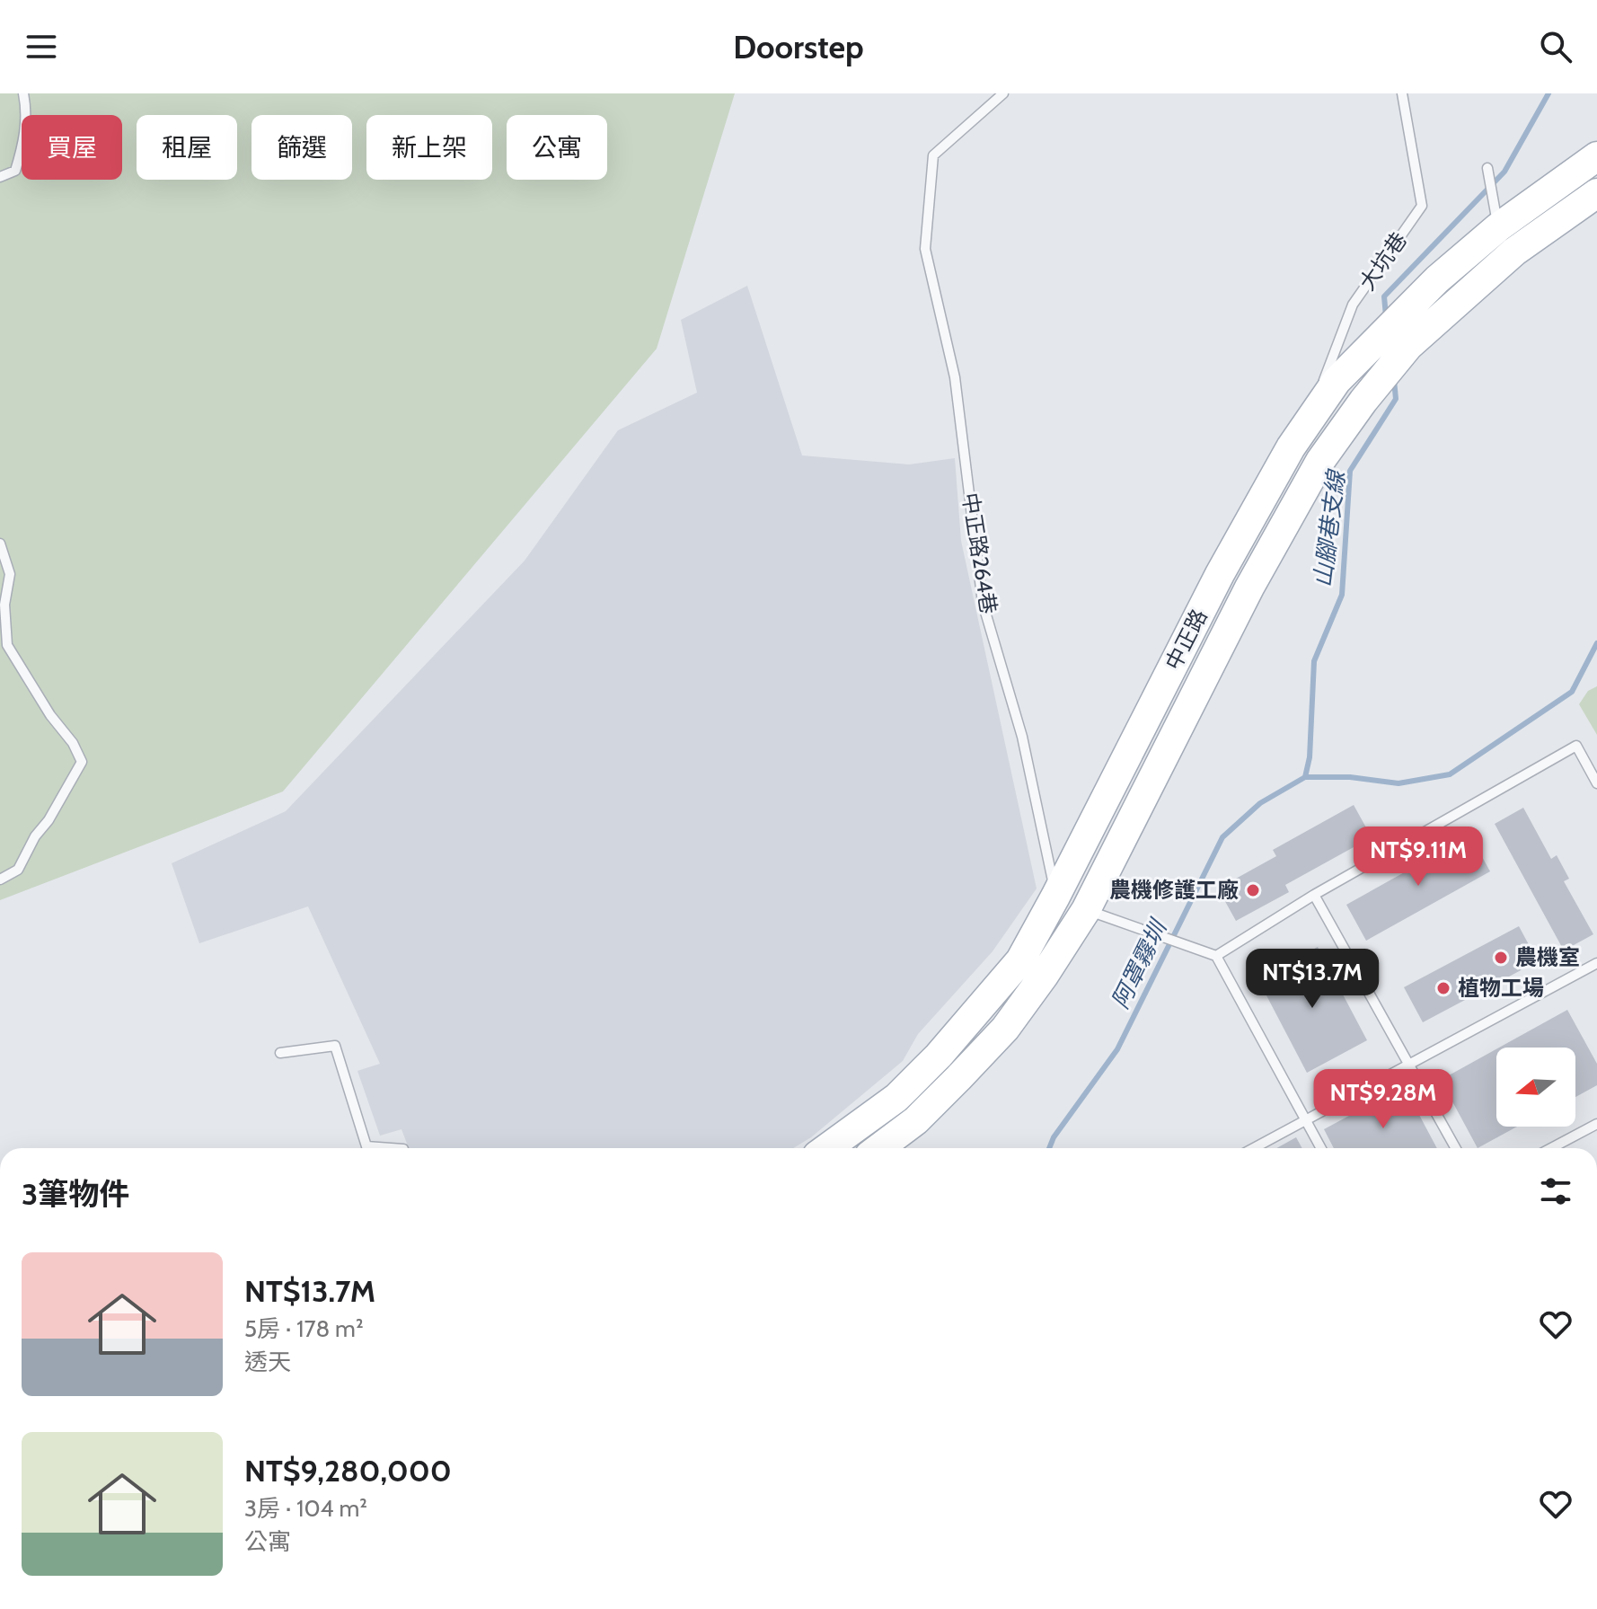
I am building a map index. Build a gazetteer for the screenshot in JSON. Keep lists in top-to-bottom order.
{
  "streets": {
    "main road": ["中正路"],
    "lane": ["大坑巷", "中正路264巷"]
  },
  "crossings": [
    ["大坑巷", "中正路"],
    ["中正路264巷", "中正路"]
  ],
  "water": ["山腳巷支線", "阿罩霧圳"],
  "places": ["農機修護工廠", "農機室", "植物工場"],
  "north": "left",
  "page": {
    "header": "Doorstep",
    "chip": [
      "買屋",
      "租屋",
      "篩選",
      "新上架",
      "公寓"
    ],
    "price": ["NT$9.11M", "NT$13.7M", "NT$9.28M"],
    "heading": "3筆物件",
    "list": [
      {
        "name": "NT$13.7M",
        "note": "5房 · 178 m² · 透天"
      },
      {
        "name": "NT$9,280,000",
        "note": "3房 · 104 m² · 公寓"
      }
    ]
  }
}
